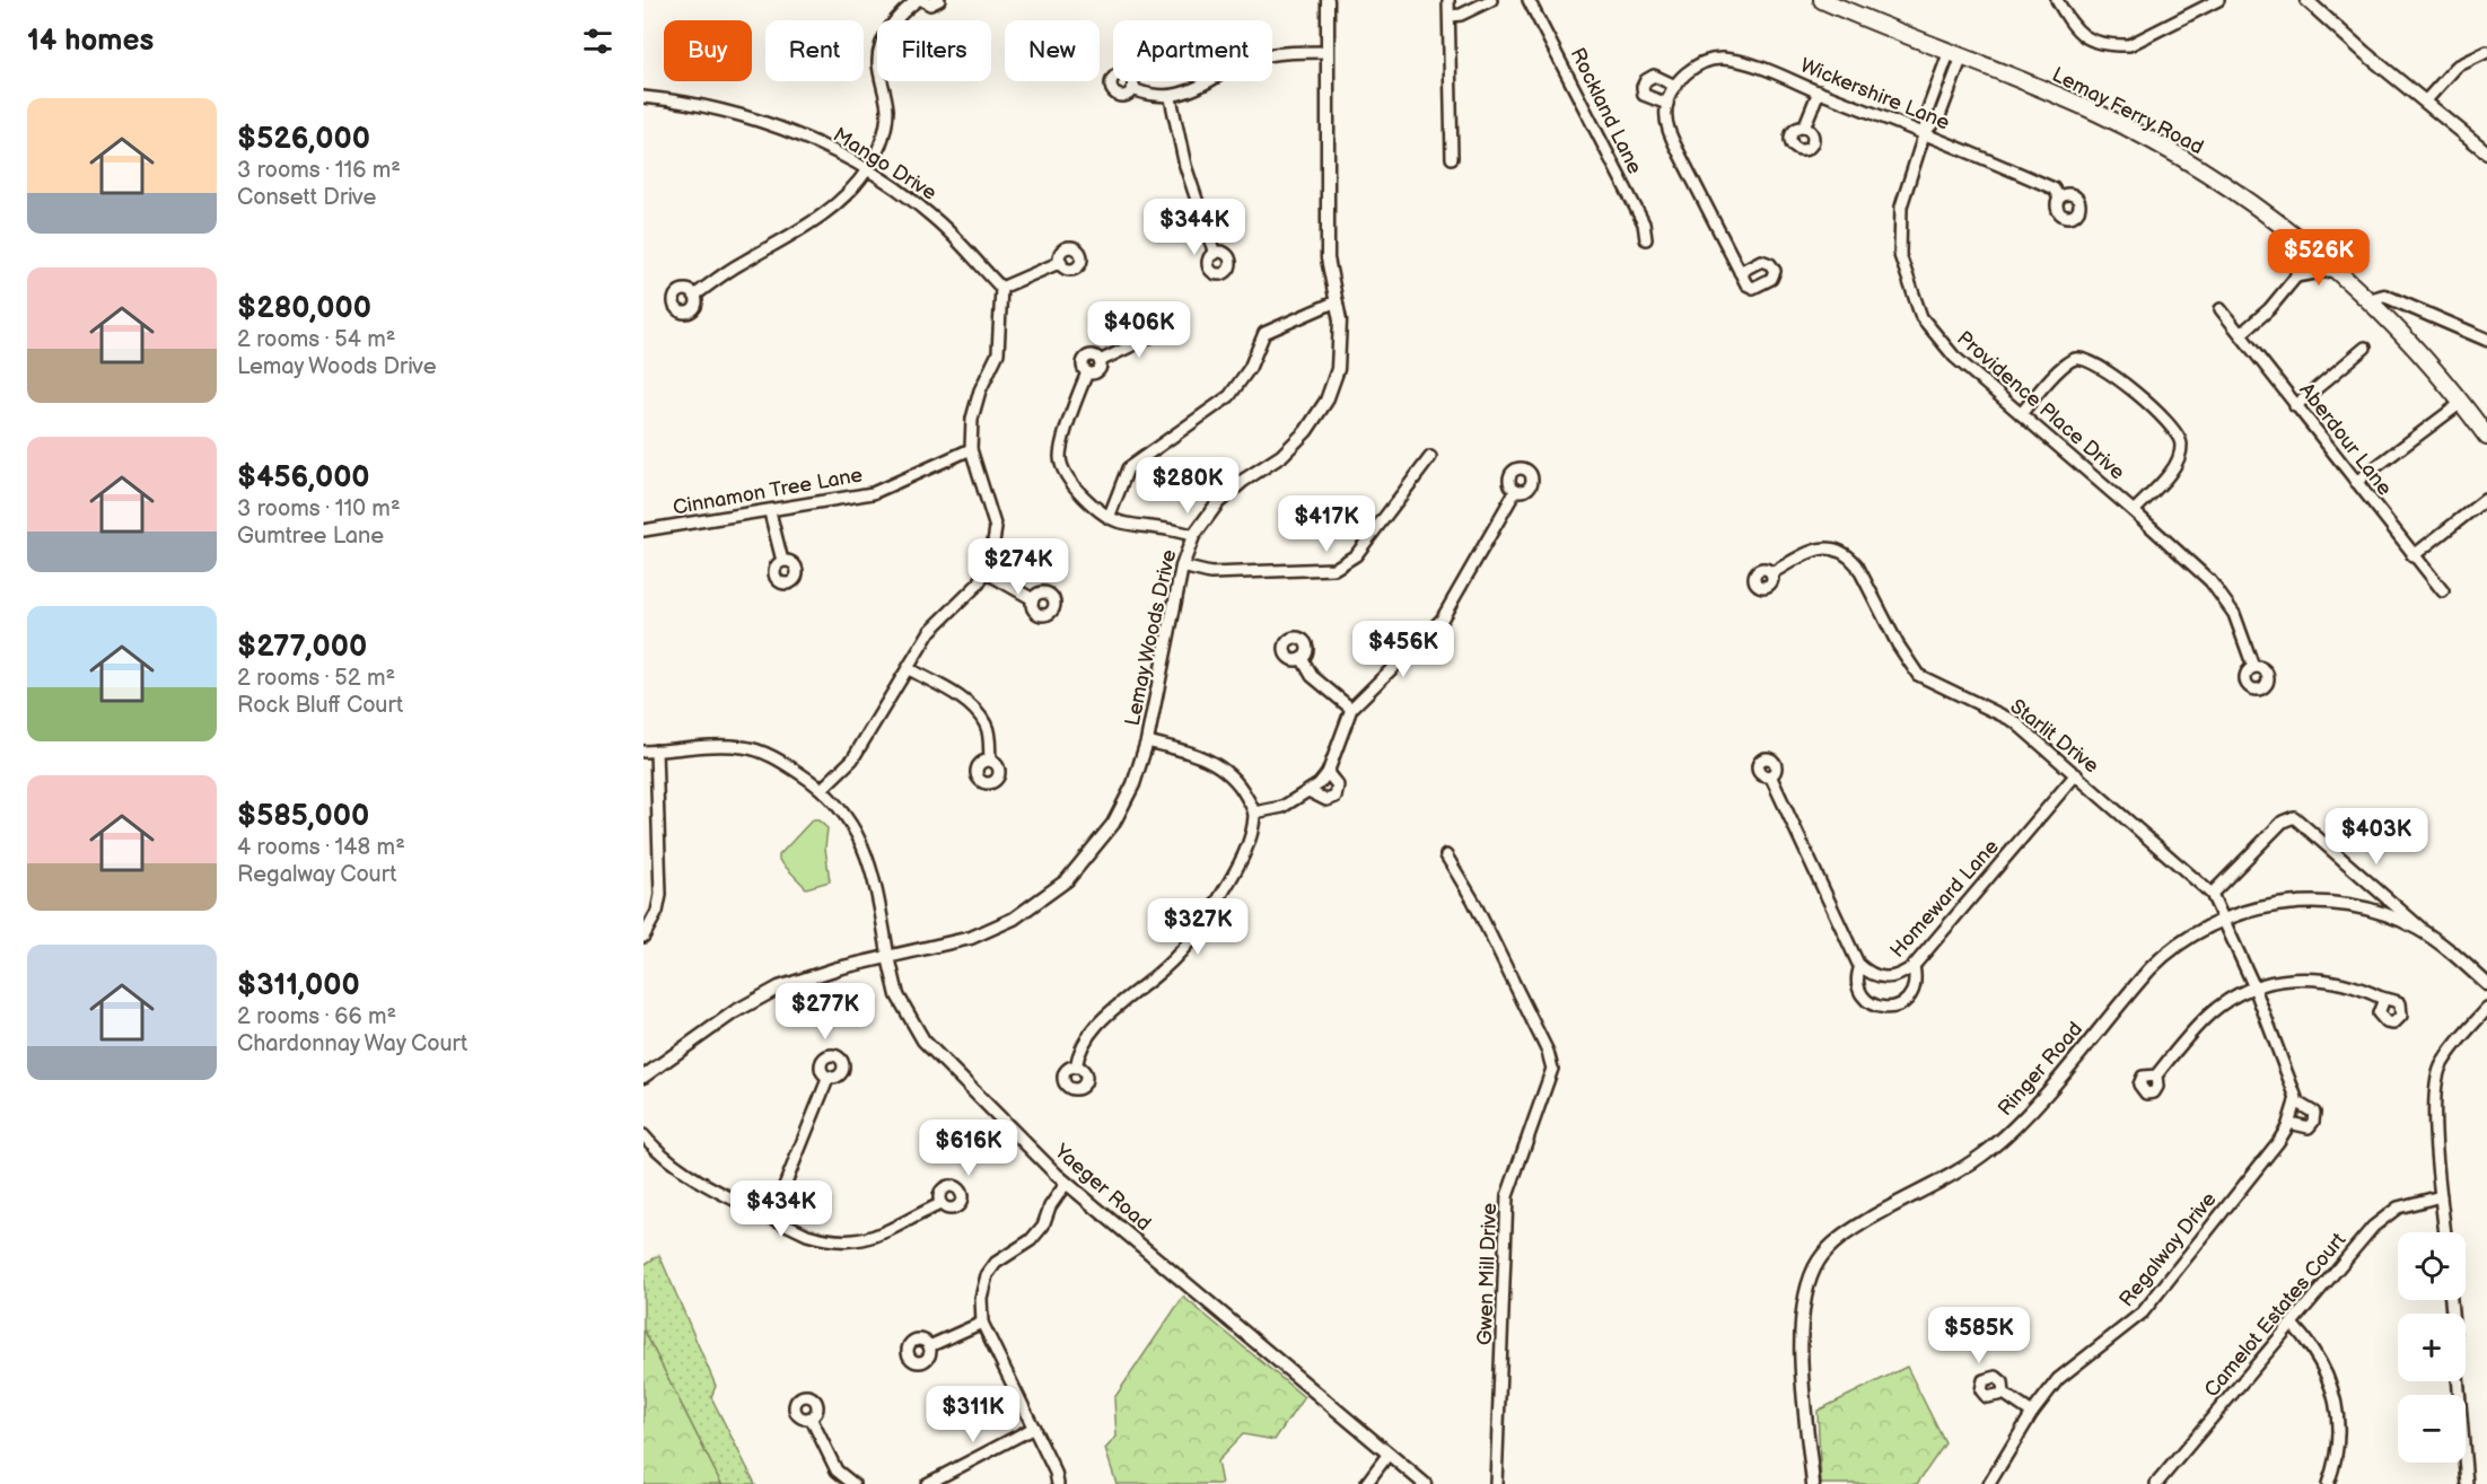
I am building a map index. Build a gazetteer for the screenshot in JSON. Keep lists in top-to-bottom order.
{
  "streets": {
    "main road": ["Lemay Ferry Road"],
    "street": [
      "Wickershire Lane",
      "Rockland Lane",
      "Mango Drive",
      "Providence Place Drive",
      "Aberdour Lane",
      "Cinnamon Tree Lane",
      "Lemay Woods Drive",
      "Starlit Drive",
      "Homeward Lane",
      "Ringer Road",
      "Yaeger Road",
      "Regalway Drive",
      "Gwen Mill Drive",
      "Camelot Estates Court"
    ]
  },
  "crossings": [
    ["Wickershire Lane", "Providence Place Drive"],
    ["Lemay Ferry Road", "Providence Place Drive"],
    ["Lemay Woods Drive", "Yaeger Road"],
    ["Starlit Drive", "Homeward Lane"],
    ["Starlit Drive", "Ringer Road"]
  ],
  "page": {
    "heading": "14 homes",
    "chip": [
      "Buy",
      "Rent",
      "Filters",
      "New",
      "Apartment"
    ],
    "list": [
      {
        "name": "$526,000",
        "note": "3 rooms · 116 m² · Consett Drive"
      },
      {
        "name": "$280,000",
        "note": "2 rooms · 54 m² · Lemay Woods Drive"
      },
      {
        "name": "$456,000",
        "note": "3 rooms · 110 m² · Gumtree Lane"
      },
      {
        "name": "$277,000",
        "note": "2 rooms · 52 m² · Rock Bluff Court"
      },
      {
        "name": "$585,000",
        "note": "4 rooms · 148 m² · Regalway Court"
      },
      {
        "name": "$311,000",
        "note": "2 rooms · 66 m² · Chardonnay Way Court"
      }
    ],
    "price": [
      "$344K",
      "$526K",
      "$406K",
      "$280K",
      "$417K",
      "$274K",
      "$456K",
      "$403K",
      "$327K",
      "$277K",
      "$616K",
      "$434K",
      "$585K",
      "$311K"
    ],
    "map_buttons": ["+", "−"]
  }
}
